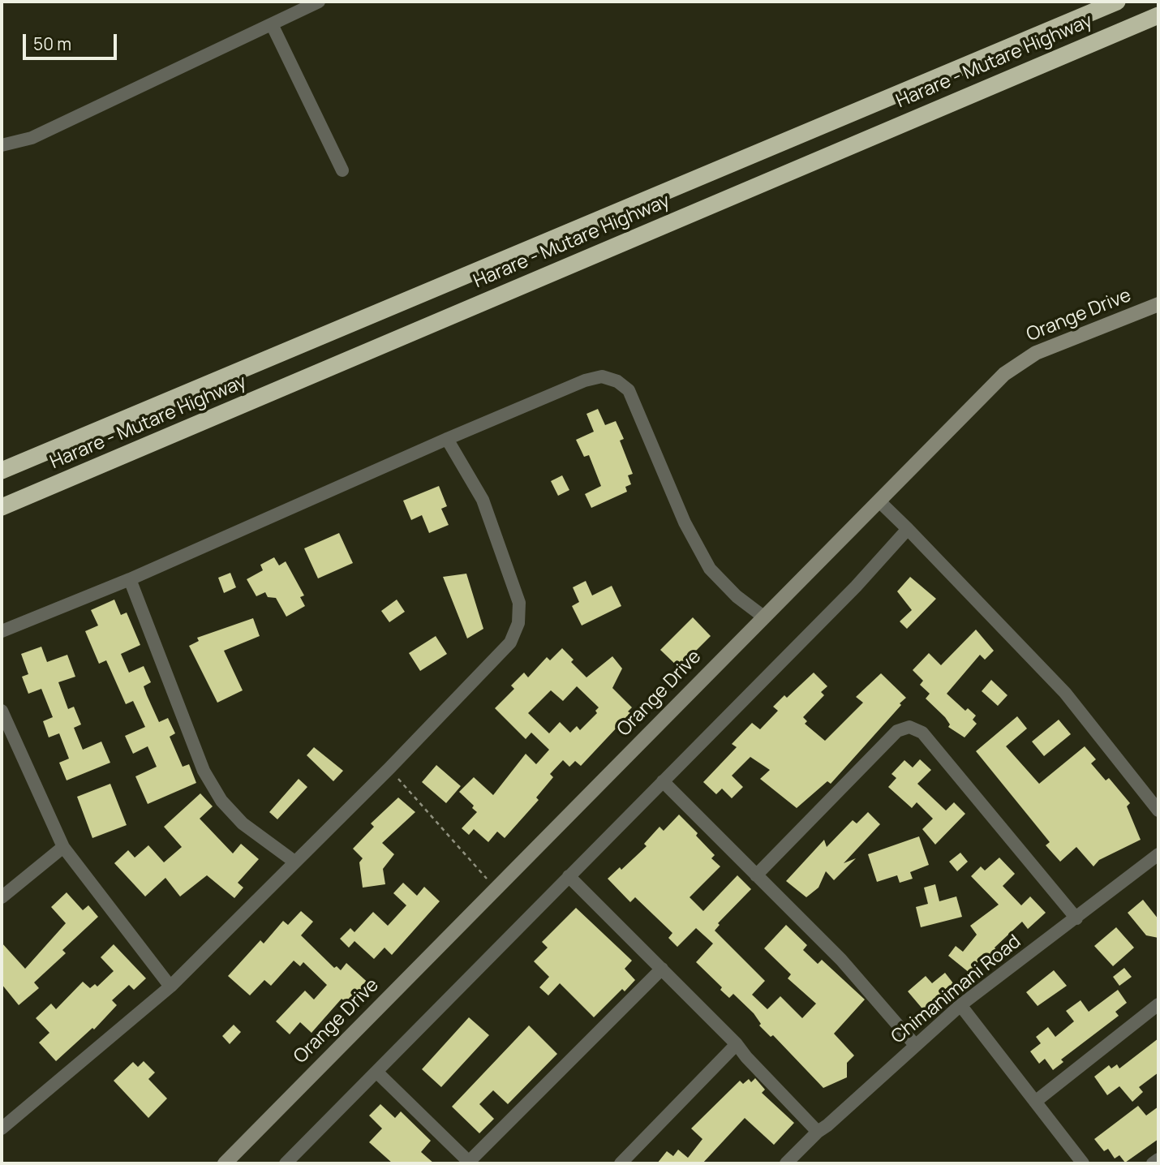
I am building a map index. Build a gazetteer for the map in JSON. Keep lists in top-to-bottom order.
{
  "streets": {
    "highway": ["Harare - Mutare Highway"],
    "street": ["Orange Drive", "Chimanimani Road"]
  },
  "scale_bar": "50 m"
}
